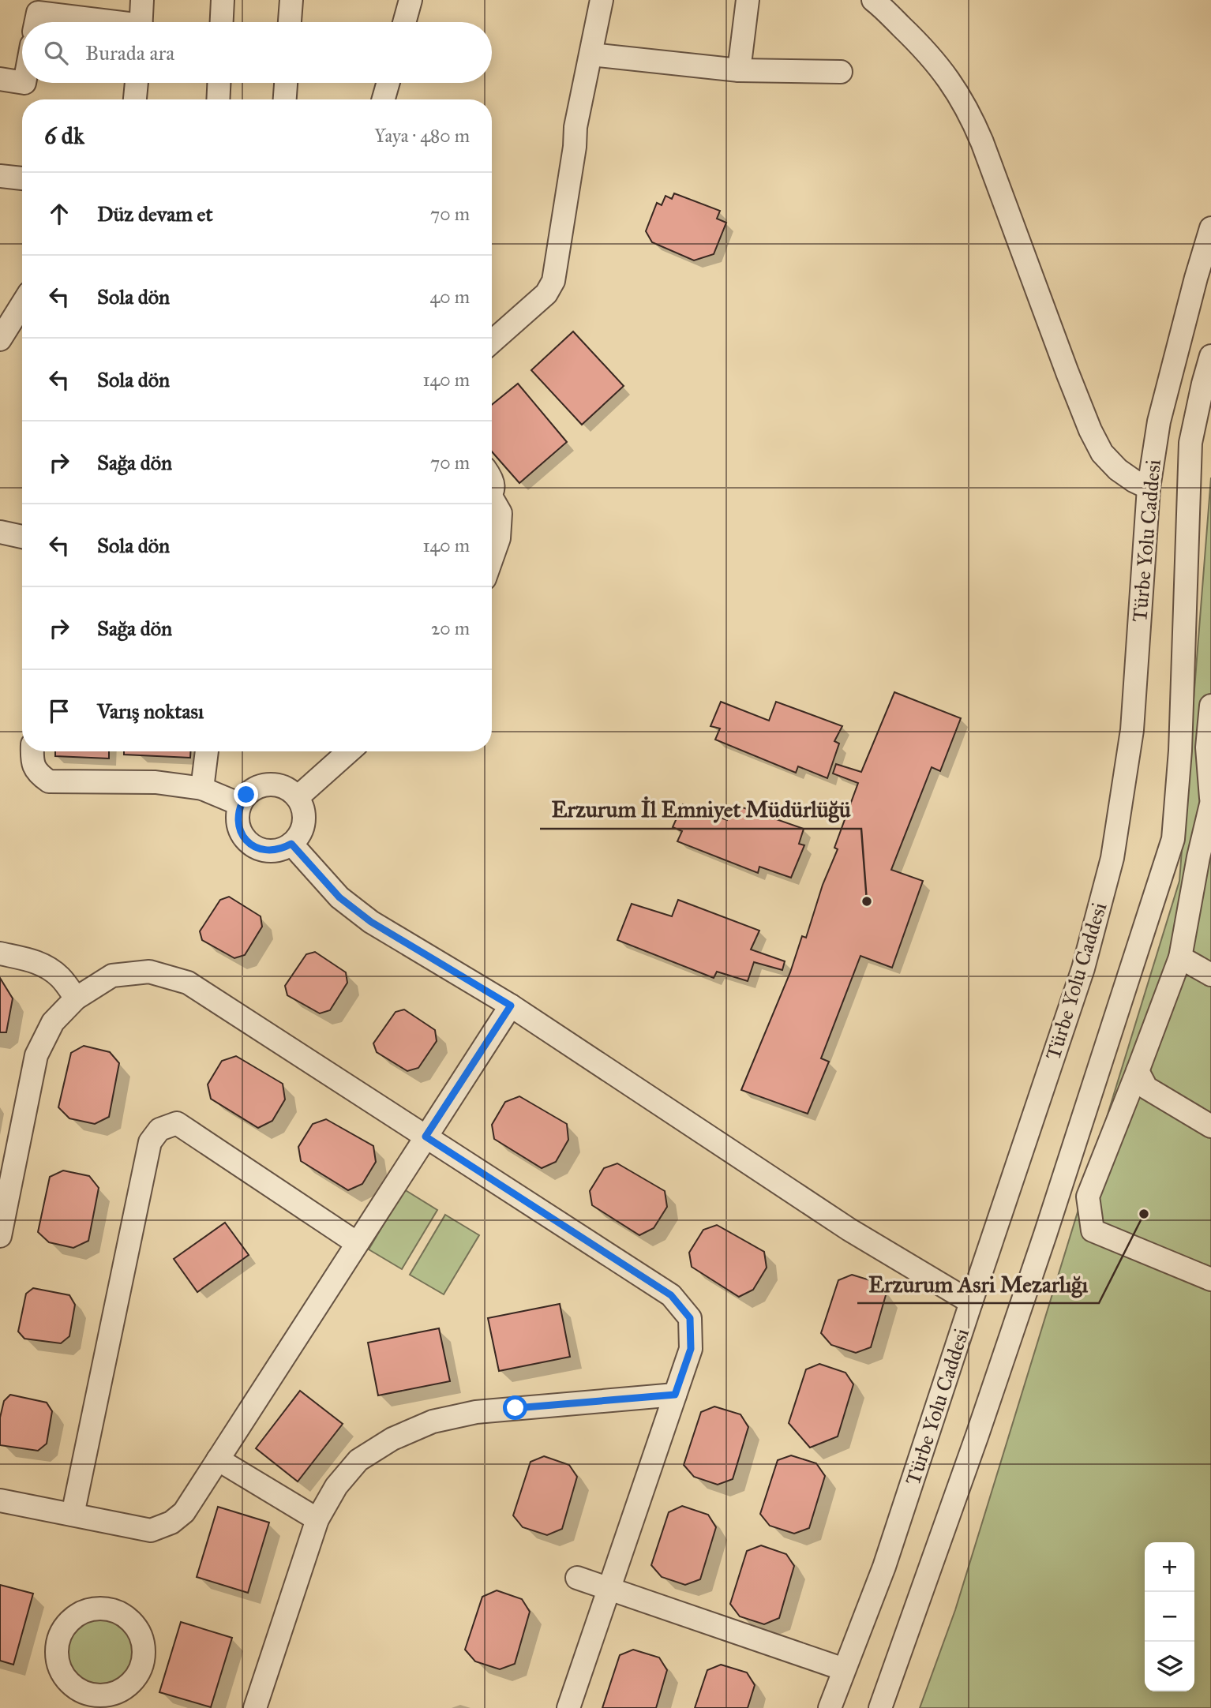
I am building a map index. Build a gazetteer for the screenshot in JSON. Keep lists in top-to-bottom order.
{
  "streets": {
    "street": ["Türbe Yolu Caddesi"]
  },
  "places": ["Erzurum İl Emniyet Müdürlüğü", "Erzurum Asri Mezarlığı"],
  "page": {
    "search": "Burada ara",
    "heading": ["6 dk", "Yaya · 480 m"],
    "list": [
      ["Düz devam et", "70 m"],
      ["Sola dön", "40 m"],
      ["Sola dön", "140 m"],
      ["Sağa dön", "70 m"],
      ["Sola dön", "140 m"],
      ["Sağa dön", "20 m"],
      "Varış noktası"
    ],
    "map_buttons": ["+", "−"]
  }
}
